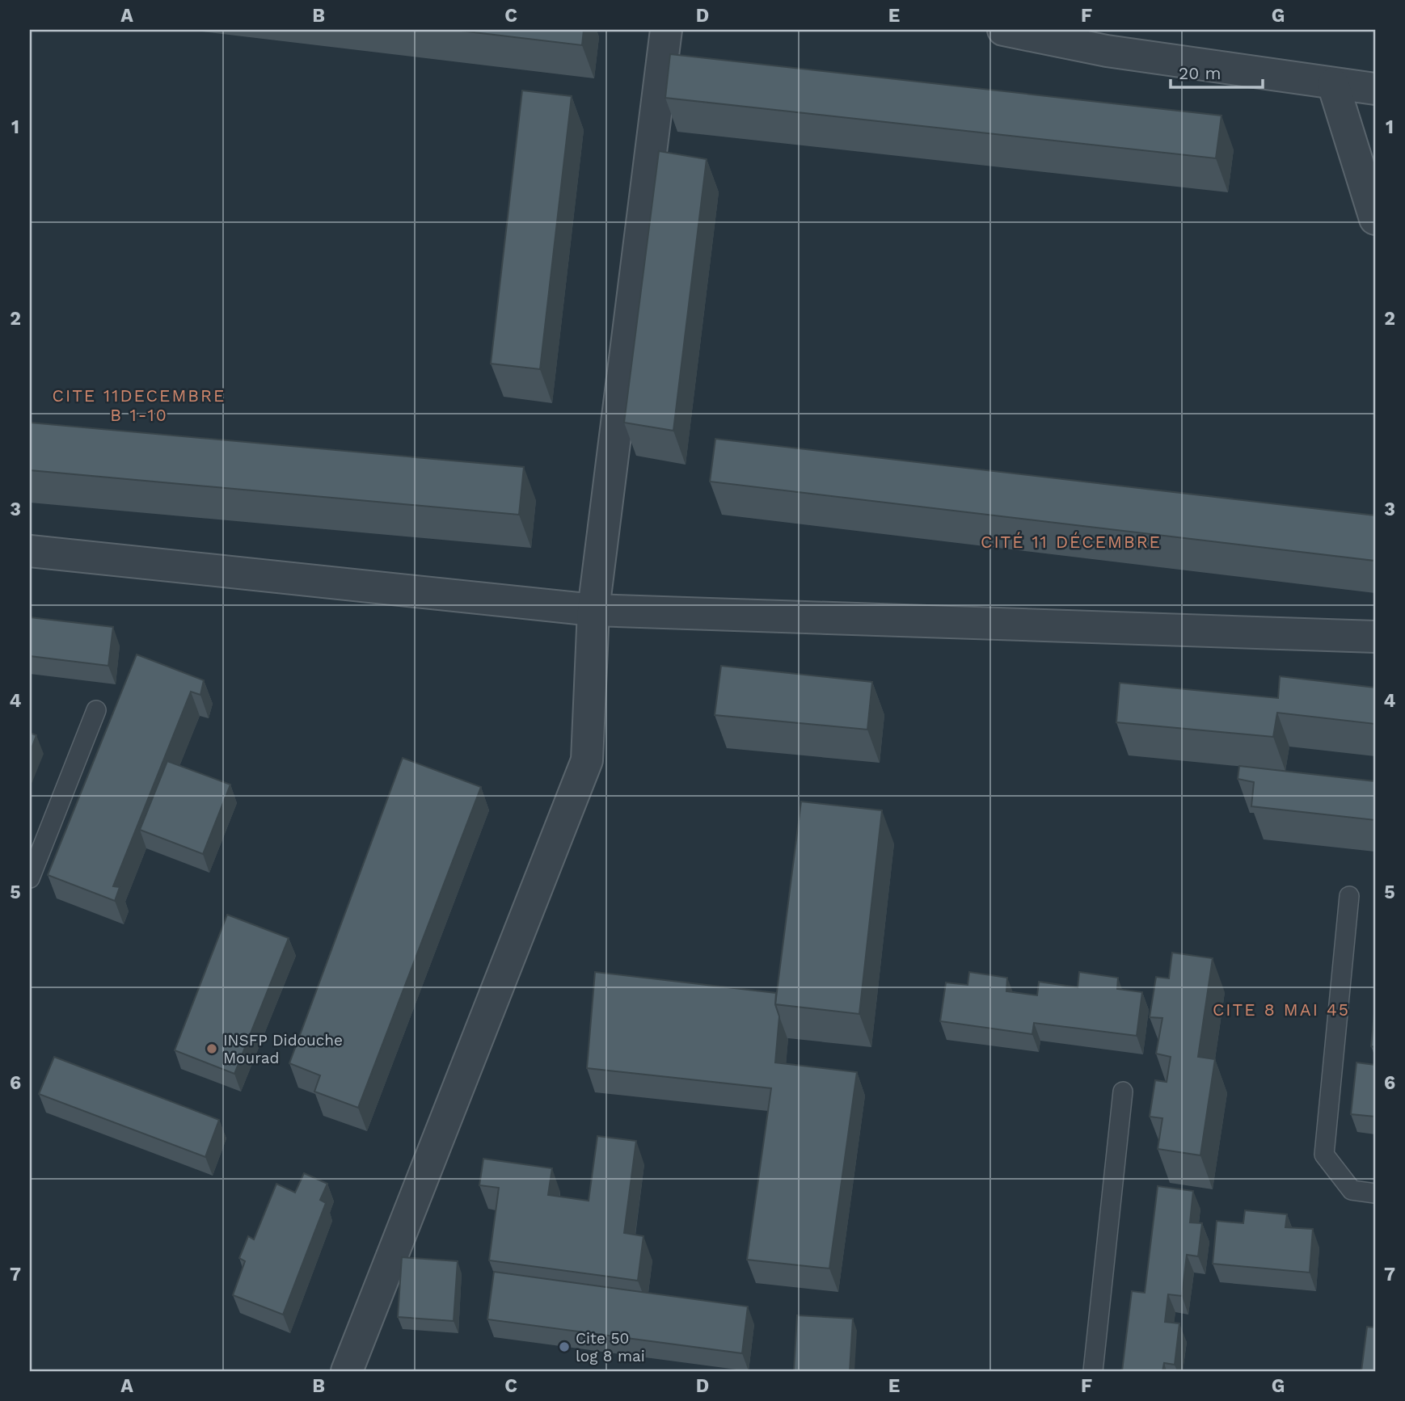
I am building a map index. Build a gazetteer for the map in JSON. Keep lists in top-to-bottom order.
{
  "districts": ["CITE 11DECEMBRE B 1-10", "CITÉ 11 DÉCEMBRE", "CITE 8 MAI 45"],
  "places": ["INSFP Didouche Mourad", "Cite 50 log 8 mai"],
  "scale_bar": "20 m",
  "grid": {
    "columns": [
      "A",
      "B",
      "C",
      "D",
      "E",
      "F",
      "G"
    ],
    "rows": [
      "1",
      "2",
      "3",
      "4",
      "5",
      "6",
      "7"
    ]
  }
}
